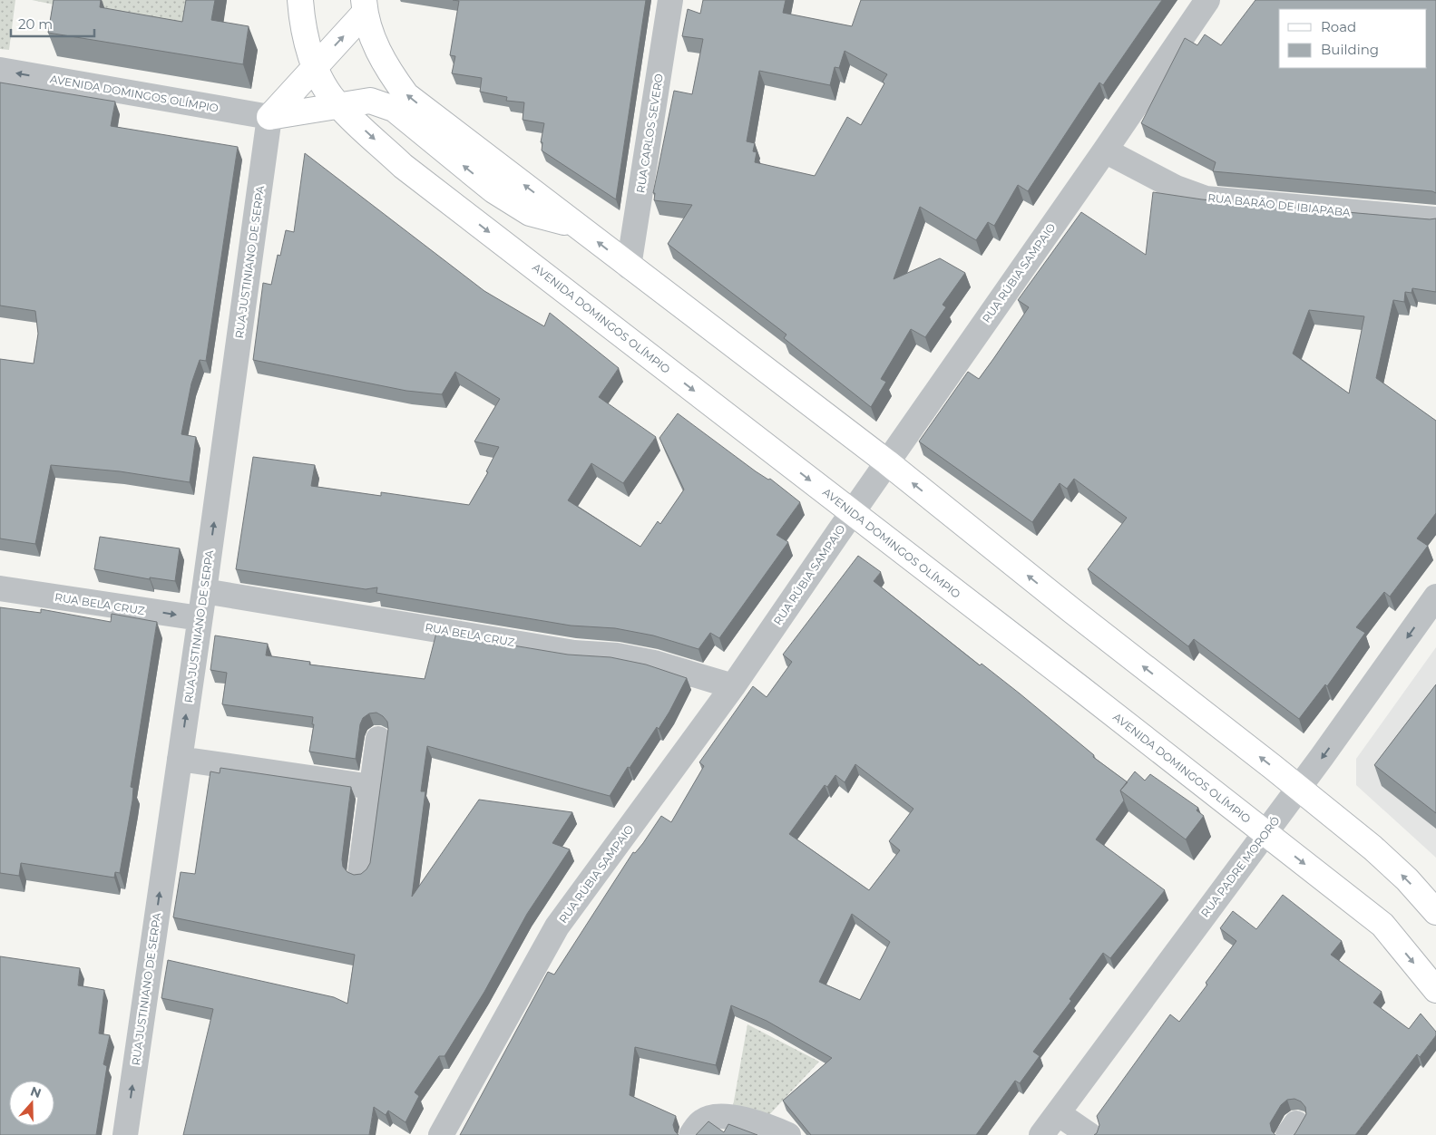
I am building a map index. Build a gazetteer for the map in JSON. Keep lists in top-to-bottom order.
{
  "streets": {
    "main road": ["AVENIDA DOMINGOS OLÍMPIO"],
    "street": [
      "RUA CARLOS SEVERO",
      "RUA BARÃO DE IBIAPABA",
      "RUA JUSTINIANO DE SERPA",
      "RUA RÚBIA SAMPAIO",
      "RUA BELA CRUZ",
      "RUA PADRE MORORÓ"
    ]
  },
  "crossings": [
    ["AVENIDA DOMINGOS OLÍMPIO", "RUA JUSTINIANO DE SERPA"],
    ["AVENIDA DOMINGOS OLÍMPIO", "RUA RÚBIA SAMPAIO"],
    ["AVENIDA DOMINGOS OLÍMPIO", "RUA PADRE MORORÓ"],
    ["RUA BARÃO DE IBIAPABA", "RUA RÚBIA SAMPAIO"],
    ["RUA JUSTINIANO DE SERPA", "RUA BELA CRUZ"],
    ["RUA RÚBIA SAMPAIO", "RUA BELA CRUZ"]
  ],
  "one_way": ["RUA JUSTINIANO DE SERPA", "RUA PADRE MORORÓ"],
  "legend": ["Road", "Building"],
  "scale_bar": "20 m",
  "north": "top"
}
